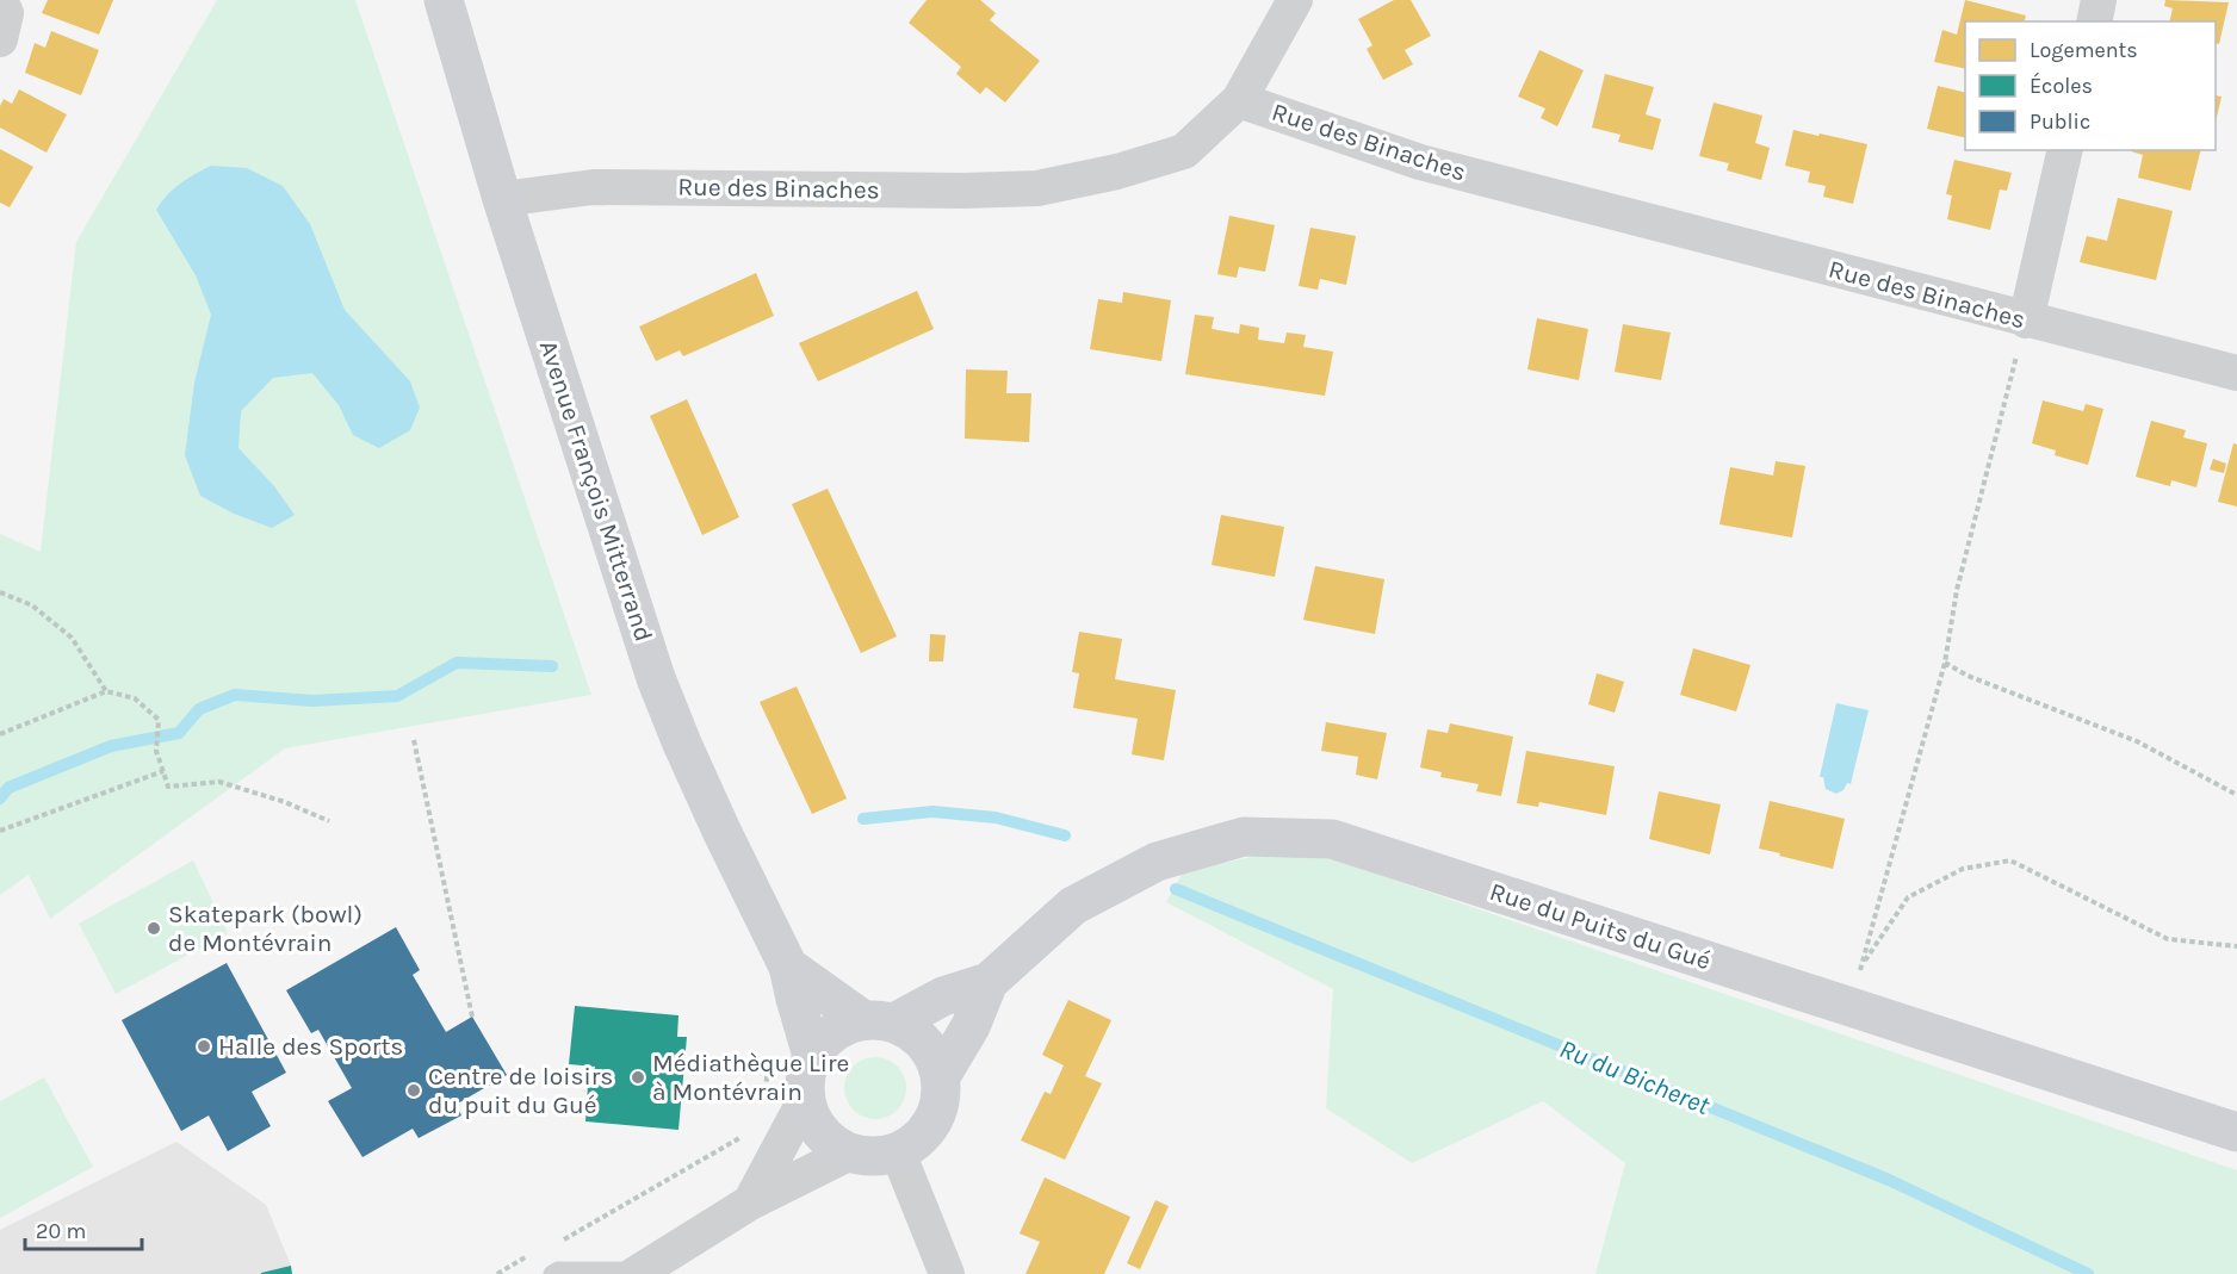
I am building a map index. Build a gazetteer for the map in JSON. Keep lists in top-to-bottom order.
{
  "streets": {
    "main road": ["Avenue François Mitterrand", "Rue du Puits du Gué"],
    "street": ["Rue des Binaches"]
  },
  "crossings": [
    ["Rue des Binaches", "Avenue François Mitterrand"],
    ["Avenue François Mitterrand", "Rue du Puits du Gué"]
  ],
  "water": ["Ru du Bicheret"],
  "places": [
    "Skatepark (bowl) de Montévrain",
    "Halle des Sports",
    "Médiathèque Lire à Montévrain",
    "Centre de loisirs du puit du Gué"
  ],
  "legend": ["Logements", "Écoles", "Public"],
  "scale_bar": "20 m"
}
